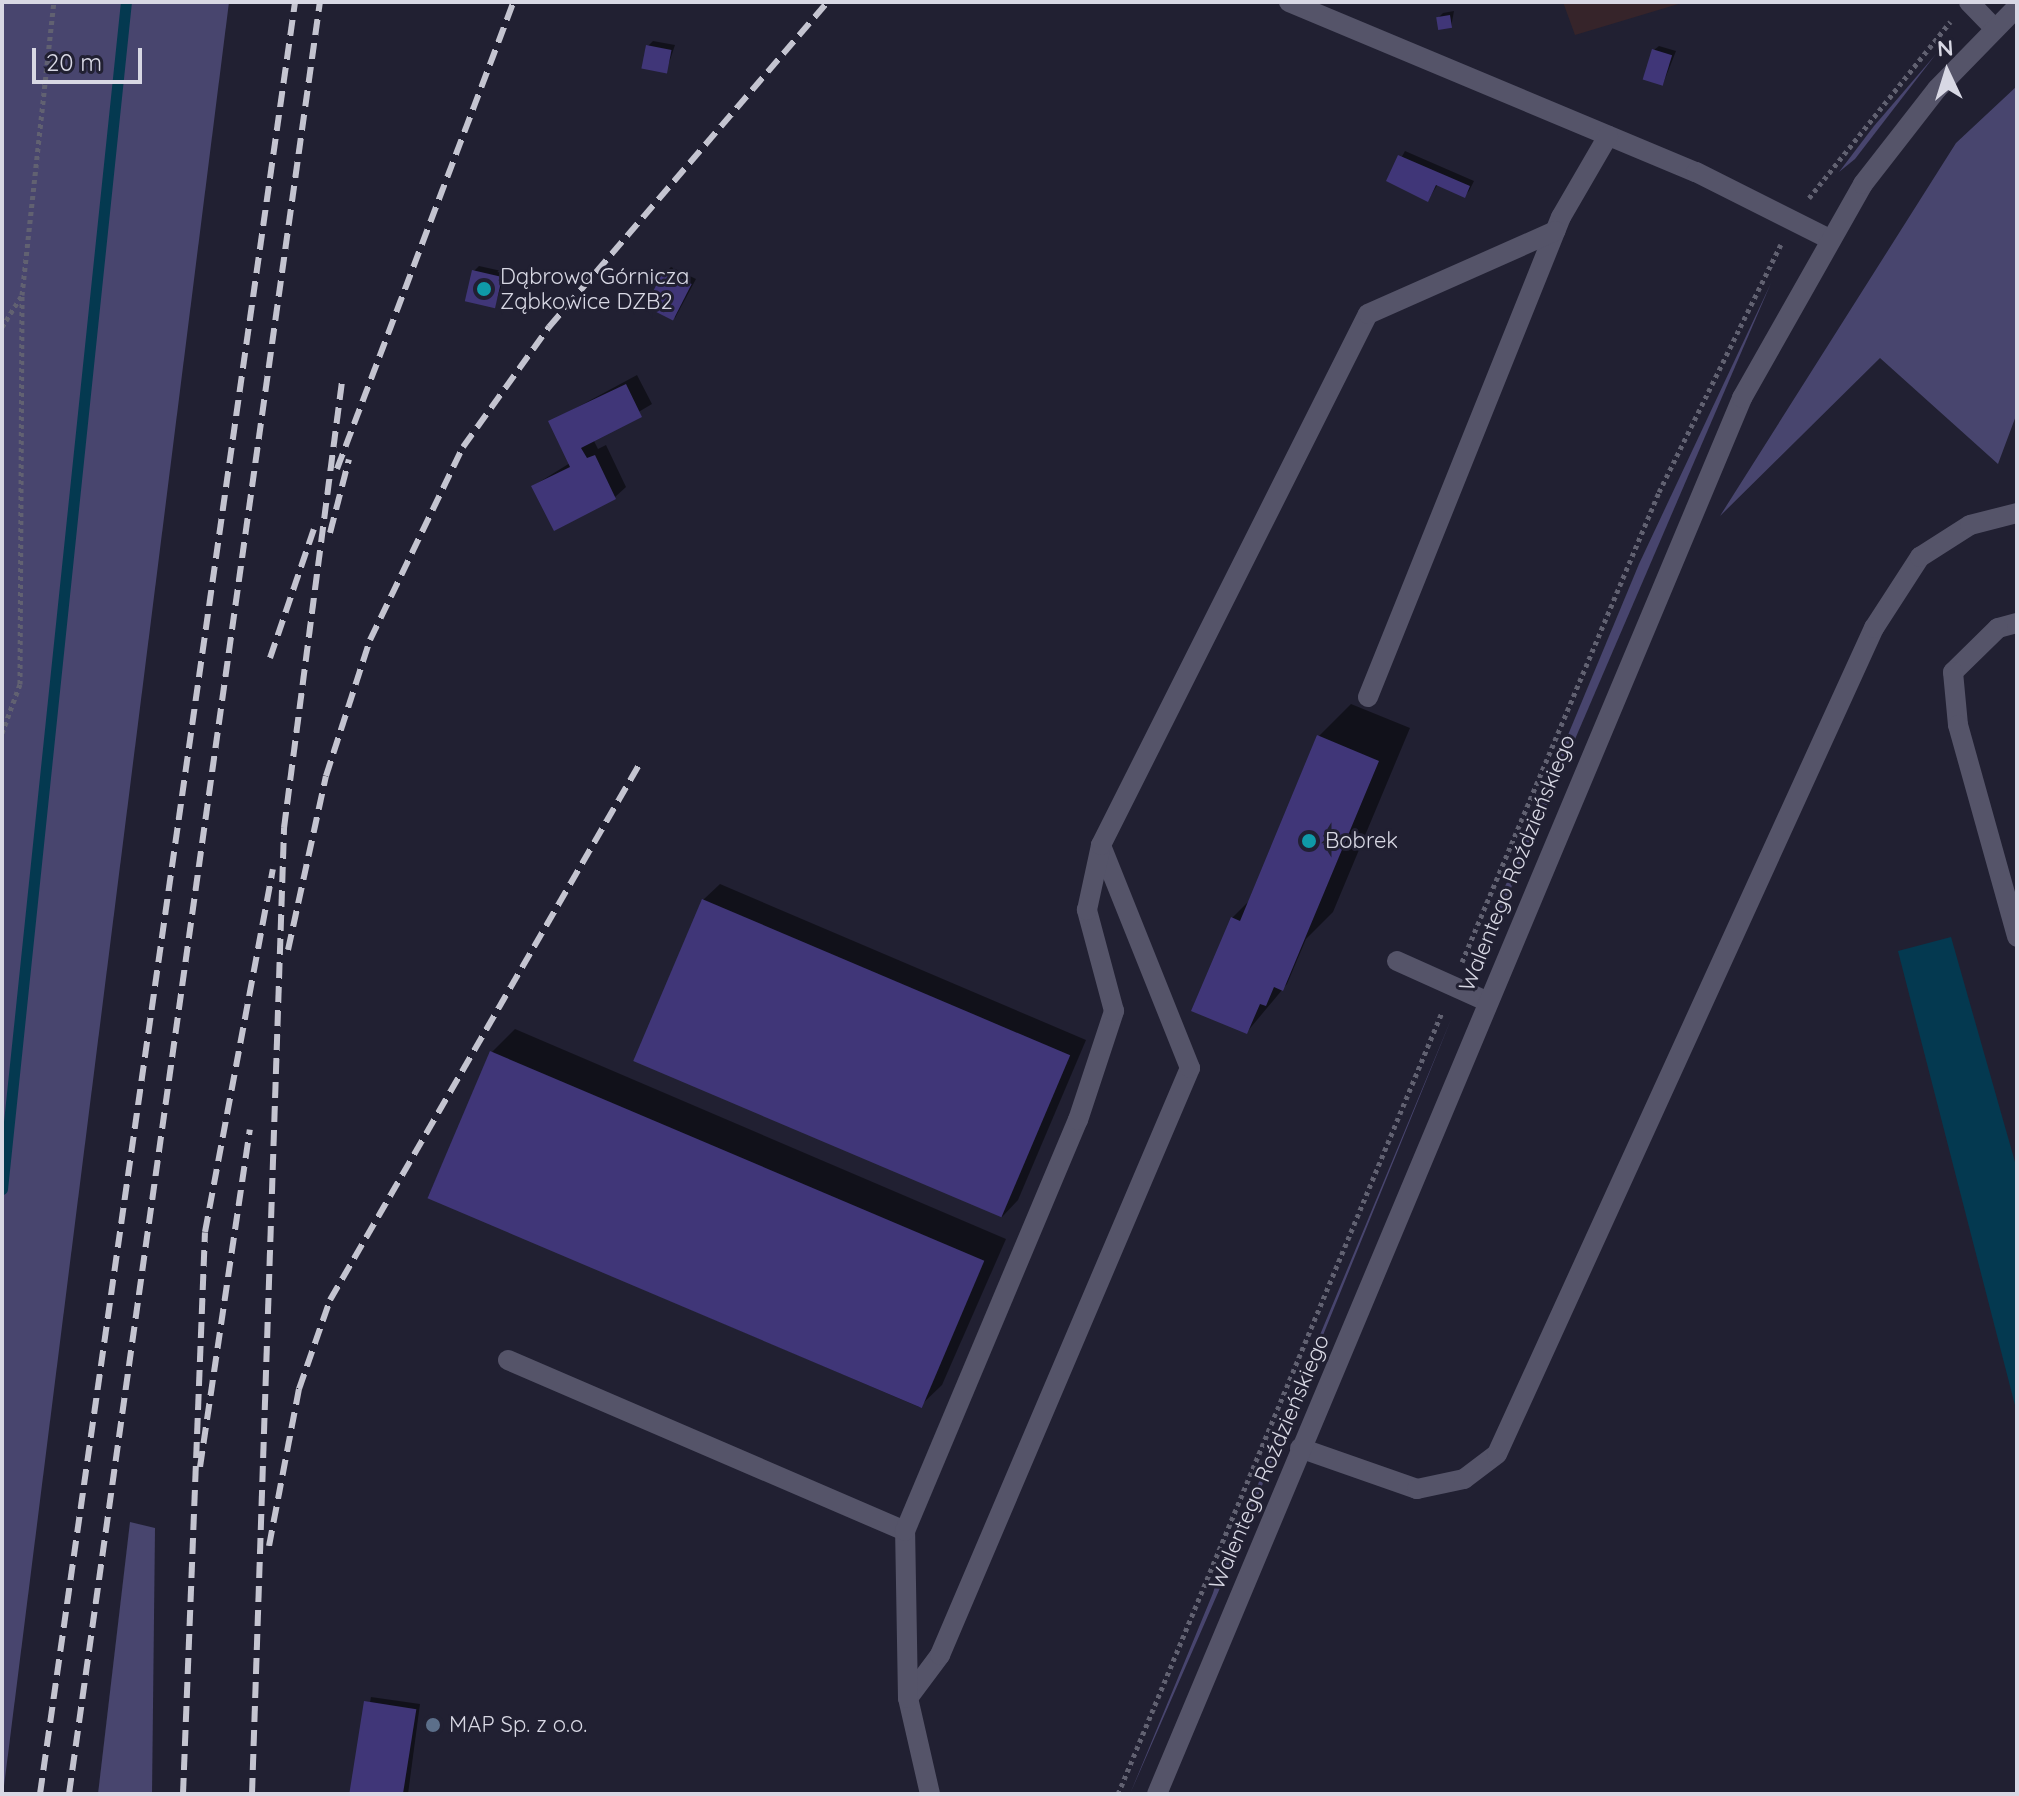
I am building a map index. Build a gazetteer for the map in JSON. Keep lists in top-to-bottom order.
{
  "streets": {
    "street": ["Walentego Roździeńskiego"]
  },
  "places": ["Dąbrowa Górnicza Ząbkowice DZB2", "Bobrek", "MAP Sp. z o.o."],
  "scale_bar": "20 m",
  "north": "top"
}
